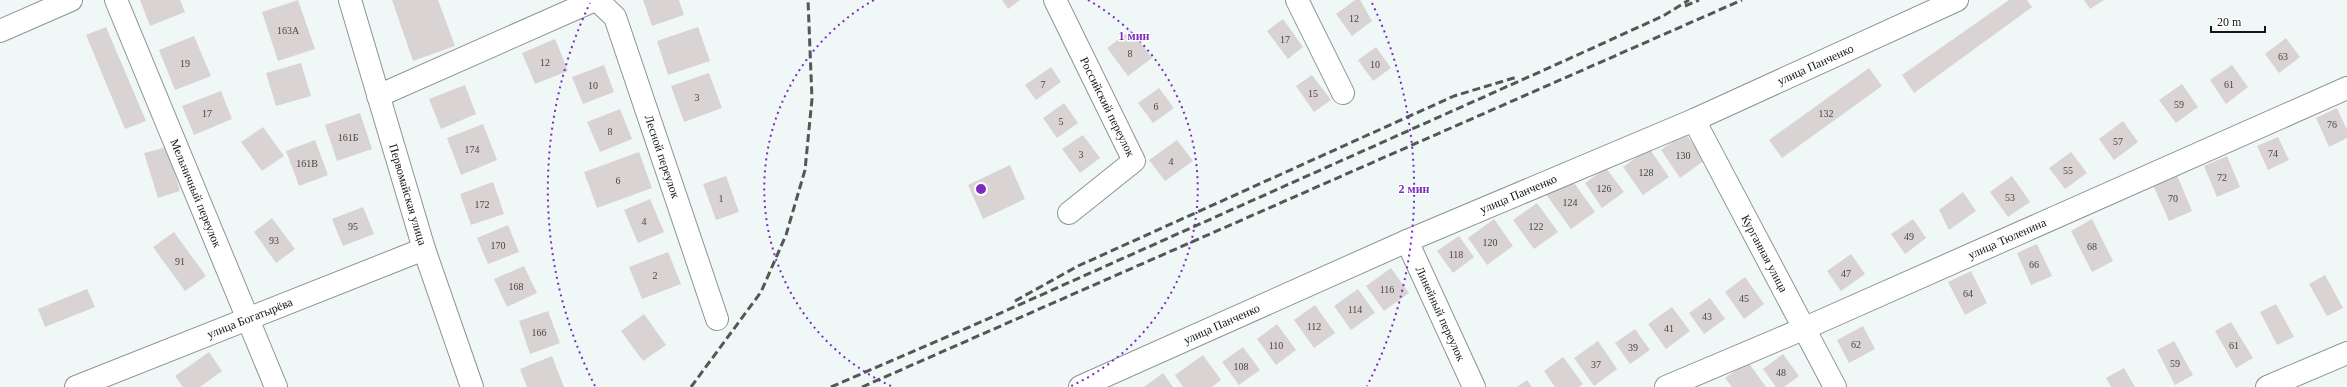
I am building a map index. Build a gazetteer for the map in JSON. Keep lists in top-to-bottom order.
{
  "streets": {
    "street": [
      "улица Панченко",
      "Российский переулок",
      "Лесной переулок",
      "Мельничный переулок",
      "Первомайская улица",
      "улица Тюленина",
      "Курганная улица",
      "Линейный переулок",
      "улица Богатырёва"
    ]
  },
  "crossings": [
    ["улица Панченко", "Курганная улица"],
    ["улица Панченко", "Линейный переулок"],
    ["Лесной переулок", "Первомайская улица"],
    ["Мельничный переулок", "улица Богатырёва"],
    ["Первомайская улица", "улица Богатырёва"],
    ["улица Тюленина", "Курганная улица"]
  ],
  "house_numbers": [
    "12",
    "163А",
    "17",
    "8",
    "63",
    "12",
    "19",
    "10",
    "7",
    "61",
    "10",
    "15",
    "3",
    "59",
    "6",
    "17",
    "132",
    "5",
    "76",
    "8",
    "161Б",
    "57",
    "174",
    "74",
    "3",
    "130",
    "4",
    "161В",
    "55",
    "128",
    "72",
    "6",
    "126",
    "53",
    "1",
    "70",
    "124",
    "172",
    "4",
    "95",
    "122",
    "49",
    "93",
    "120",
    "170",
    "68",
    "118",
    "91",
    "66",
    "47",
    "2",
    "168",
    "116",
    "64",
    "45",
    "114",
    "43",
    "112",
    "41",
    "166",
    "62",
    "110",
    "61",
    "39",
    "59",
    "37",
    "108",
    "48"
  ],
  "scale_bar": "20 m",
  "rings": ["1 мин", "2 мин"]
}
